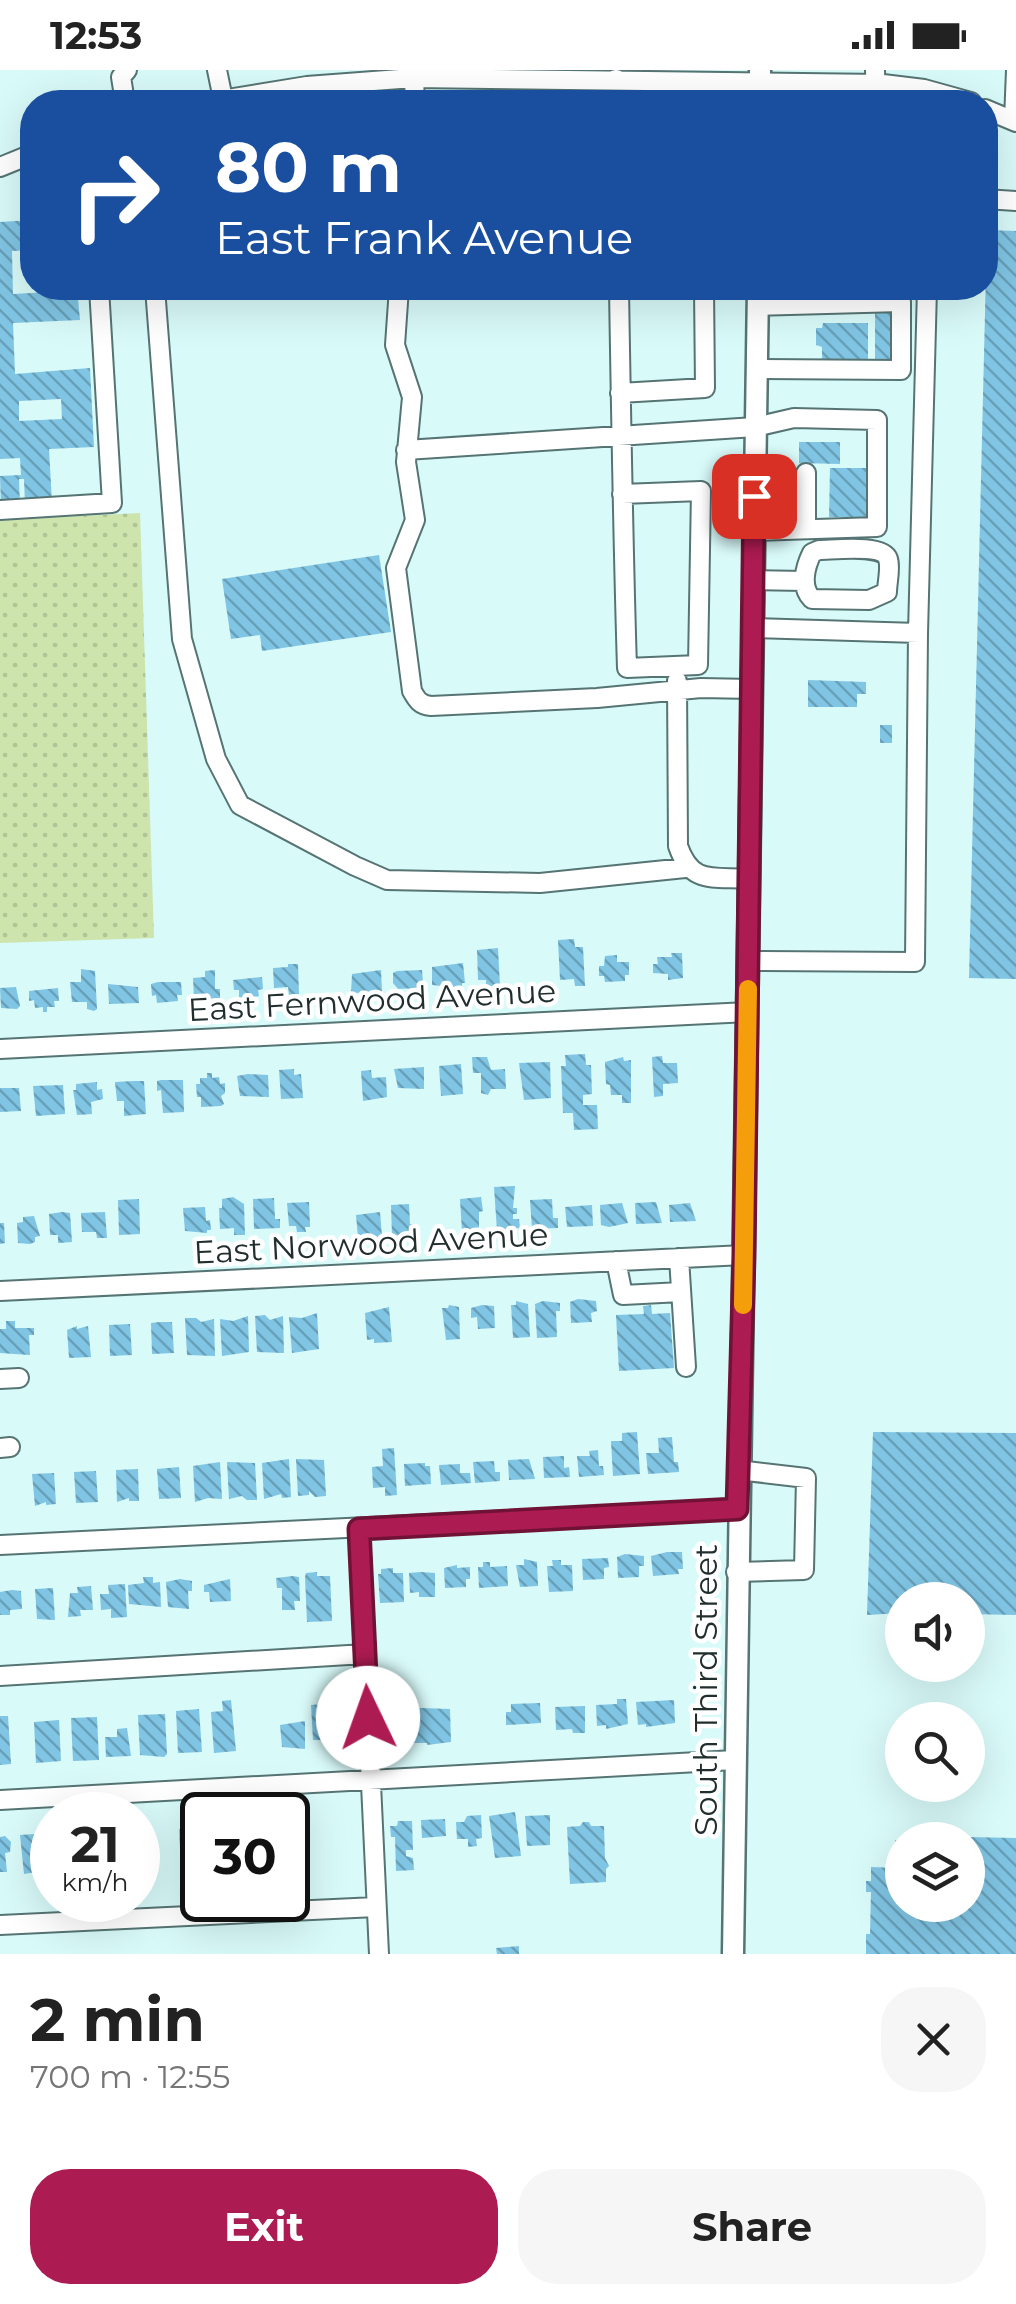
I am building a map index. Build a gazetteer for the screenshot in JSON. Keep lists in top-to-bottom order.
{
  "streets": {
    "main road": ["South Third Street"],
    "street": ["East Fernwood Avenue", "East Norwood Avenue"]
  },
  "crossings": [
    ["East Fernwood Avenue", "South Third Street"],
    ["East Norwood Avenue", "South Third Street"]
  ],
  "page": {
    "status": "12:53",
    "turn": ["80 m", "East Frank Avenue"],
    "speed": "21 km/h",
    "limit": "30",
    "heading": ["2 min", "700 m · 12:55"],
    "buttons": ["Exit", "Share"]
  }
}
